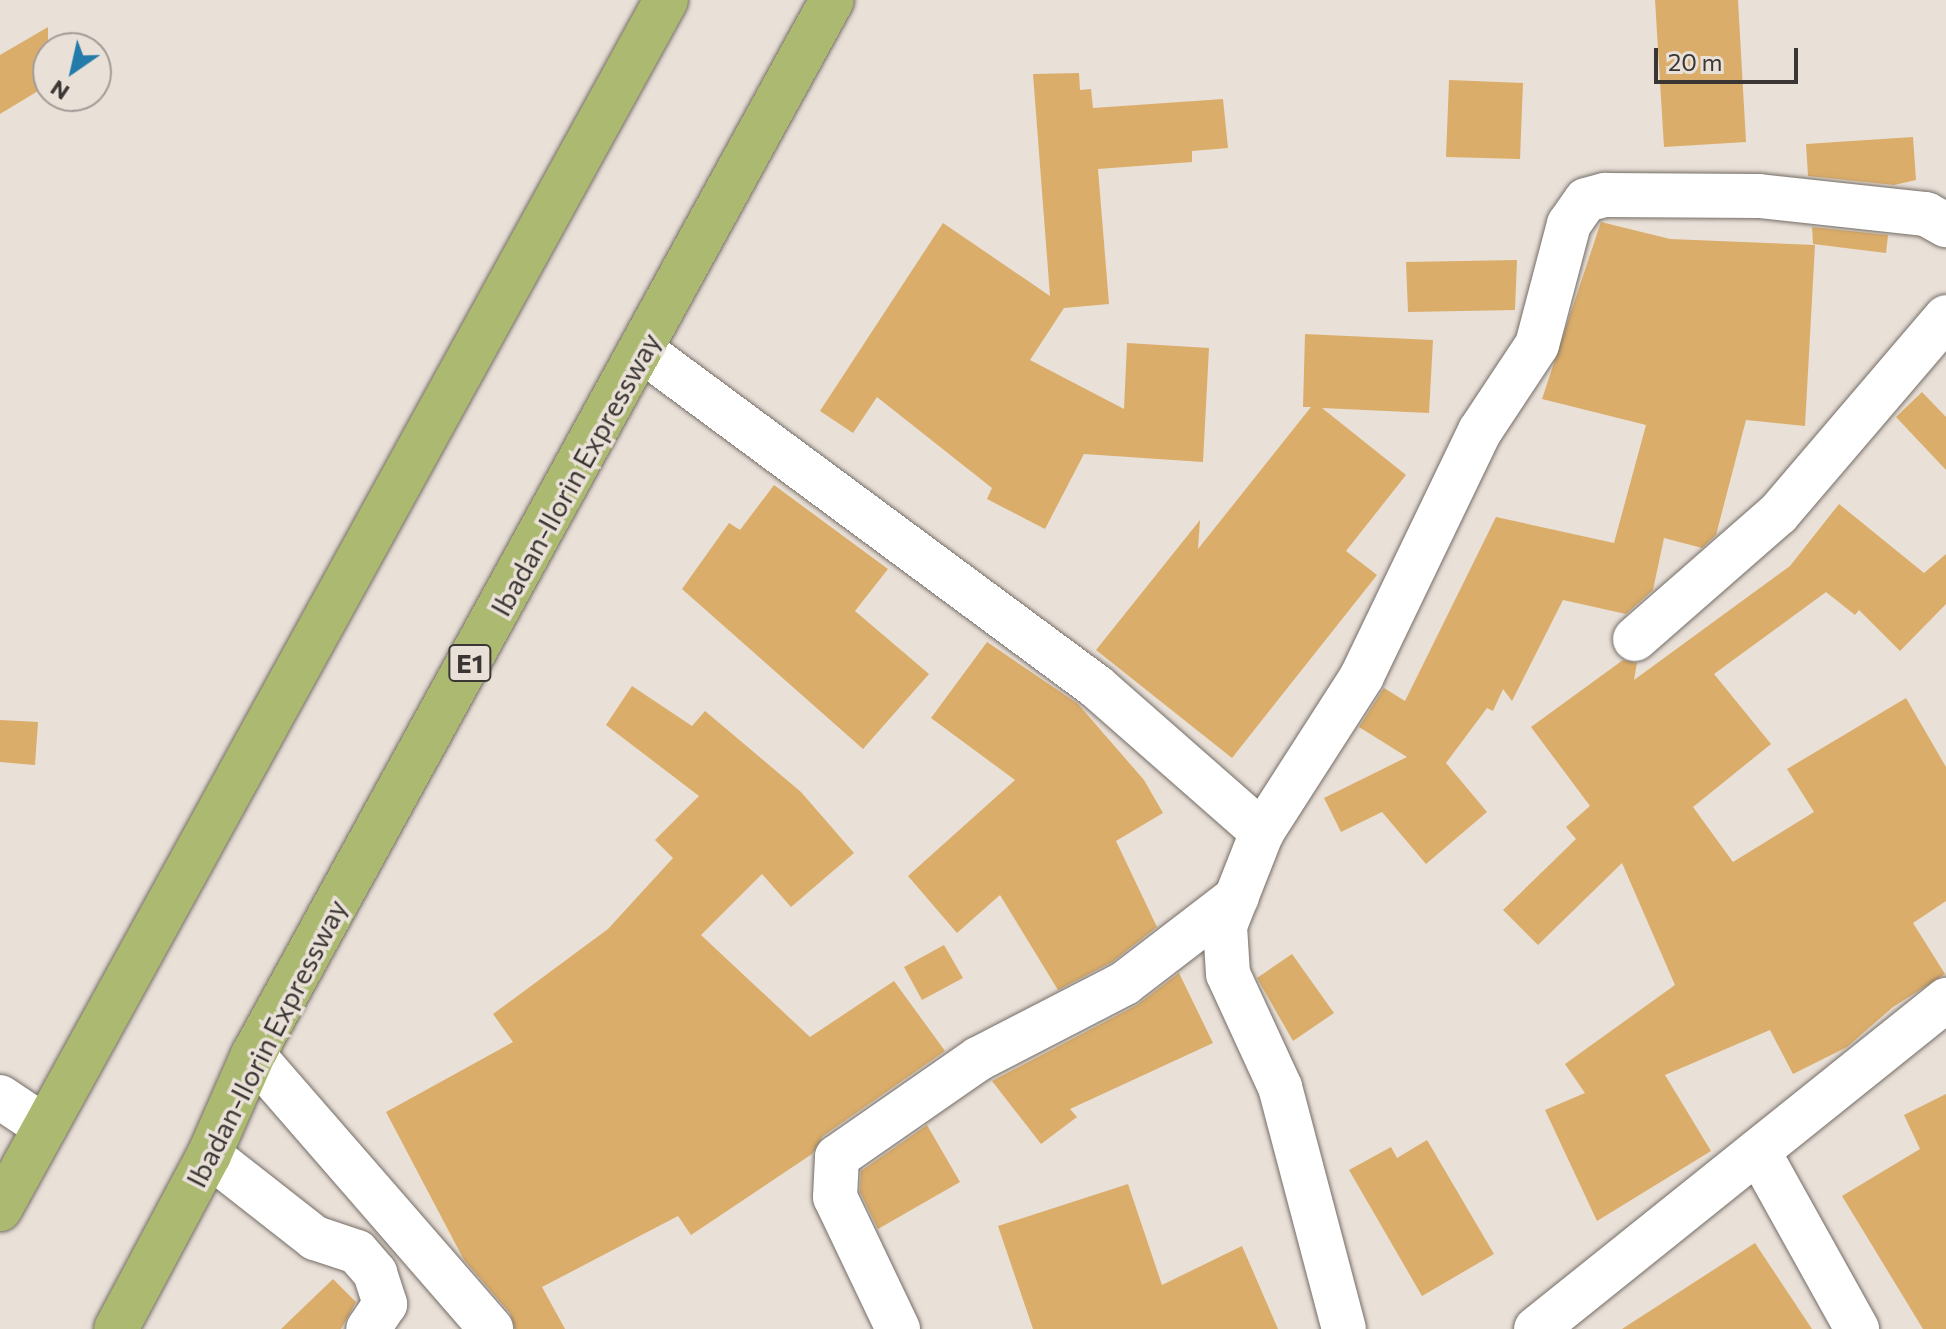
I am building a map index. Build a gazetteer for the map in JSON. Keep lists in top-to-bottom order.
{
  "streets": {
    "highway": ["Ibadan-Ilorin Expressway", "E1"]
  },
  "scale_bar": "20 m",
  "north": "bottom left"
}
